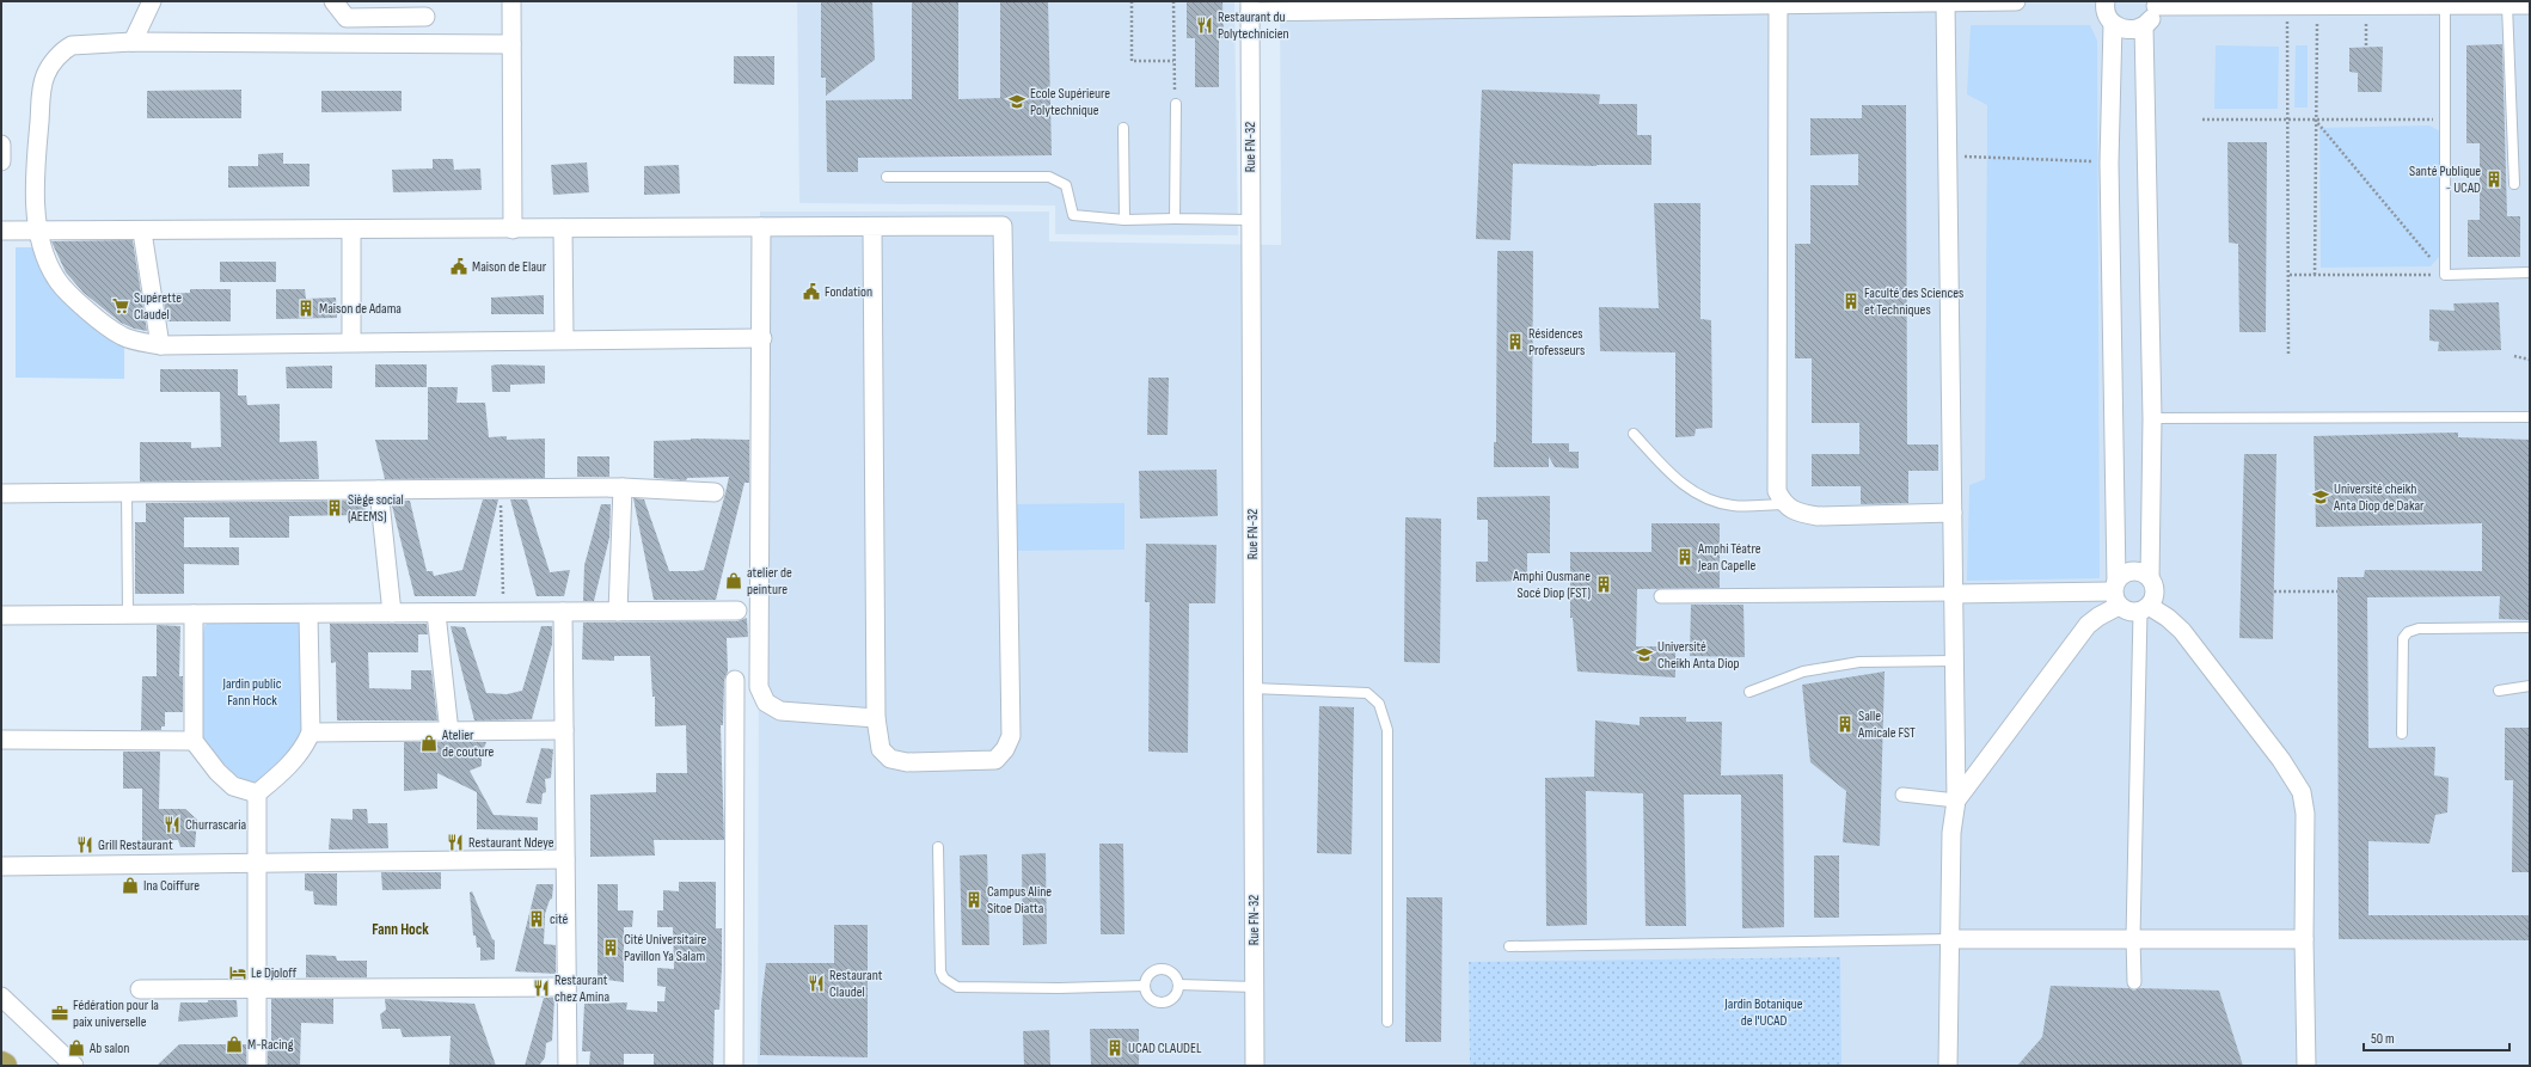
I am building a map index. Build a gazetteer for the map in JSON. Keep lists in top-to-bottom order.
{
  "streets": {
    "street": ["Rue FN-32"]
  },
  "districts": ["Fann Hock"],
  "parks": ["Jardin public Fann Hock", "Jardin Botanique de l'UCAD"],
  "places": {
    "restaurant": [
      "Restaurant du Polytechnicien",
      "Churrascaria",
      "Restaurant Ndeye",
      "Grill Restaurant",
      "Restaurant Claudel",
      "Restaurant chez Amina"
    ],
    "school or university": ["Ecole Supérieure Polytechnique", "Université cheikh Anta Diop de Dakar", "Université Cheikh Anta Diop"],
    "building": [
      "Santé Publique - UCAD",
      "Faculté des Sciences et Techniques",
      "Maison de Adama",
      "Résidences Professeurs",
      "Siège social (AEEMS)",
      "Amphi Téatre Jean Capelle",
      "Amphi Ousmane Socé Diop (FST)",
      "Salle Amicale FST",
      "Campus Aline Sitoe Diatta",
      "cité",
      "Cité Universitaire Pavillon Ya Salam",
      "UCAD CLAUDEL"
    ],
    "public building": ["Maison de Elaur", "Fondation"],
    "supermarket": ["Supérette Claudel"],
    "shop": [
      "atelier de peinture",
      "Atelier de couture",
      "Ina Coiffure",
      "M-Racing",
      "Ab salon"
    ],
    "hotel": ["Le Djoloff"],
    "office": ["Fédération pour la paix universelle"]
  },
  "scale_bar": "50 m"
}
